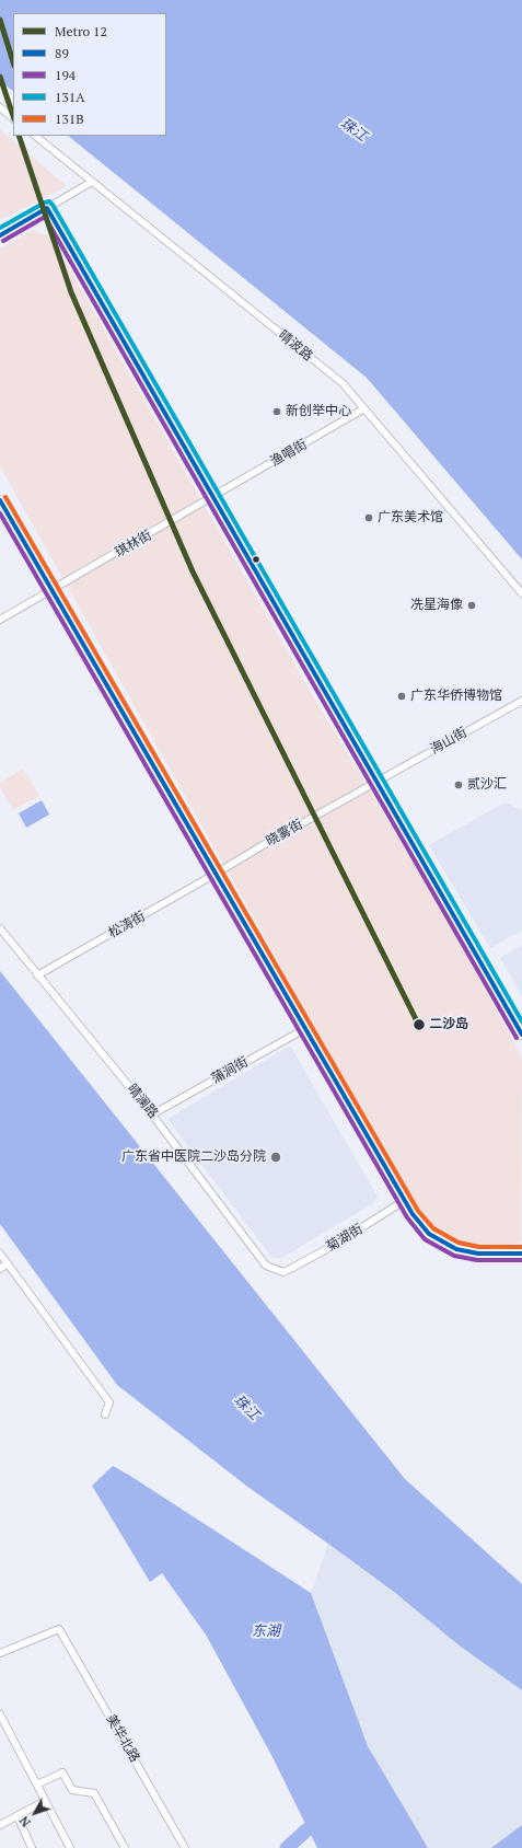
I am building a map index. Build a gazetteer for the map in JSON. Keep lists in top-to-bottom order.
{
  "streets": {
    "street": [
      "晴波路",
      "渔唱街",
      "琪林街",
      "海山街",
      "晓雾街",
      "松涛街",
      "蒲涧街",
      "晴澜路",
      "菊湖街",
      "美华北路"
    ]
  },
  "crossings": [
    ["晴波路", "渔唱街"],
    ["渔唱街", "琪林街"],
    ["海山街", "晓雾街"],
    ["晓雾街", "松涛街"],
    ["松涛街", "晴澜路"],
    ["蒲涧街", "晴澜路"],
    ["晴澜路", "菊湖街"]
  ],
  "water": ["珠江", "东湖"],
  "places": [
    "新创举中心",
    "广东美术馆",
    "冼星海像",
    "广东华侨博物馆",
    "贰沙汇",
    "二沙岛",
    "广东省中医院二沙岛分院"
  ],
  "lines": [
    "metro line 12",
    "transit line 131A",
    "transit line 89",
    "transit line 194",
    "transit line 131B"
  ],
  "legend": [
    "Metro 12",
    "89",
    "194",
    "131A",
    "131B"
  ],
  "north": "bottom left"
}
